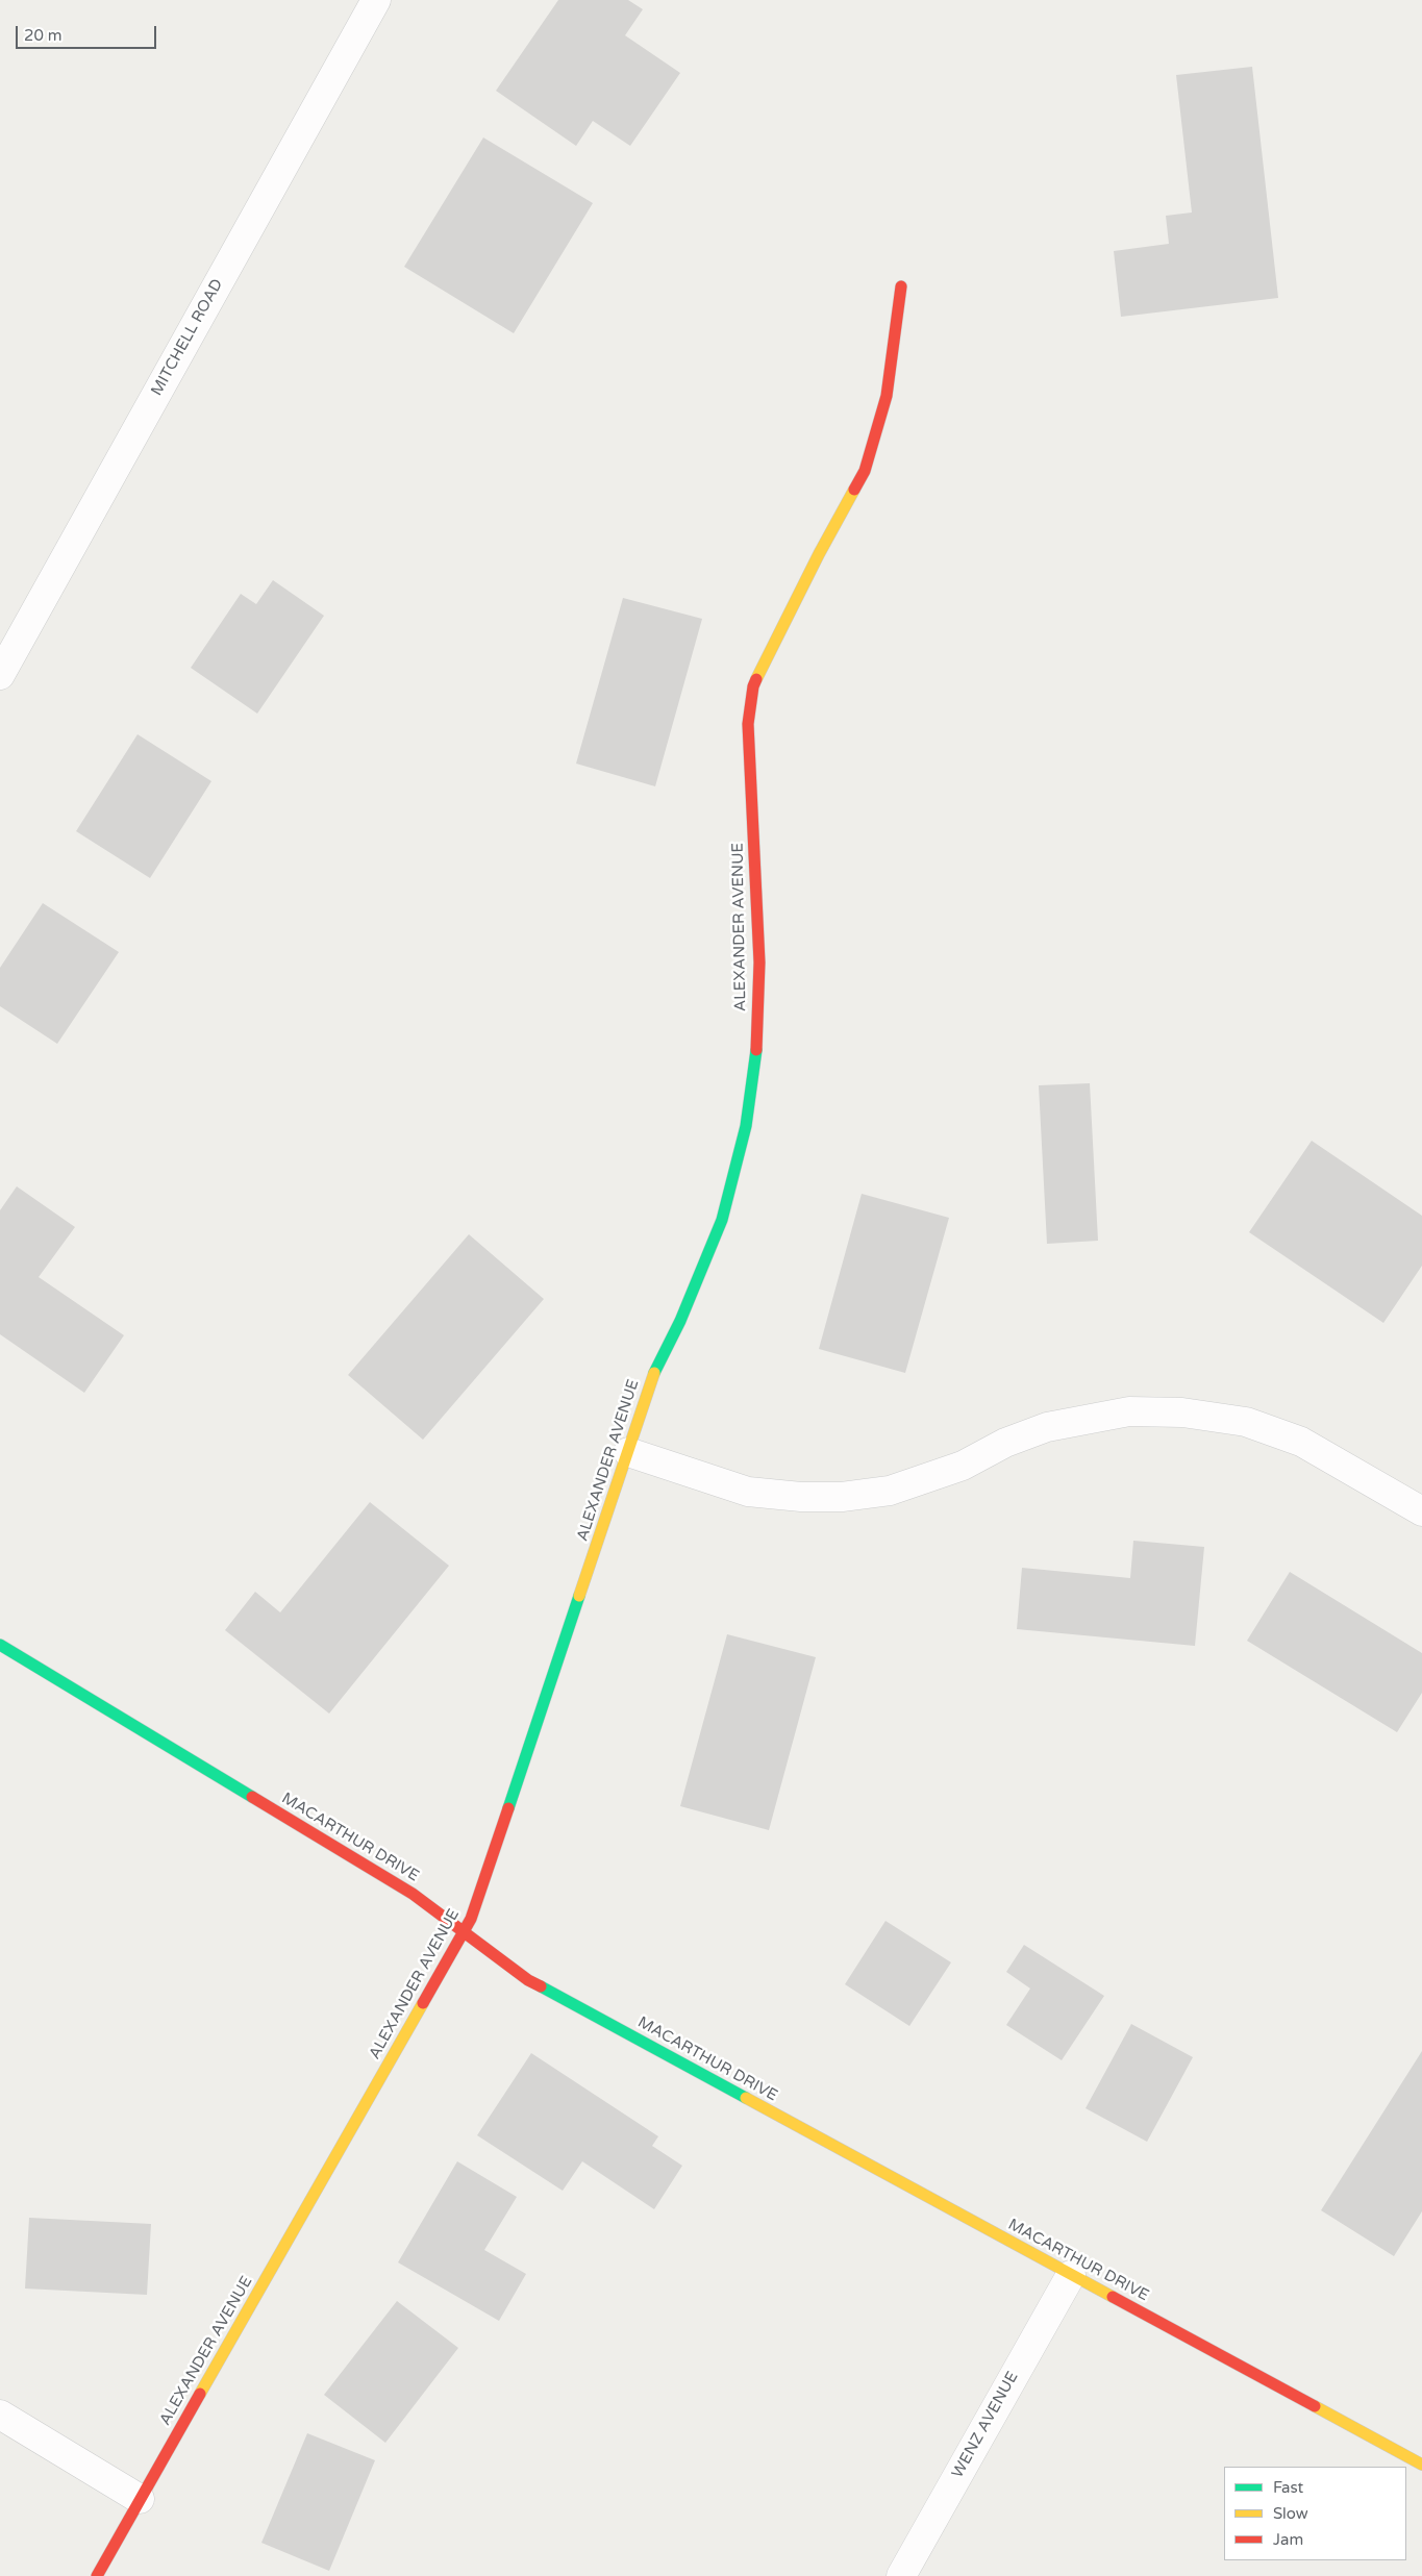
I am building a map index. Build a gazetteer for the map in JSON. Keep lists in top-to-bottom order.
{
  "streets": {
    "street": [
      "MITCHELL ROAD",
      "ALEXANDER AVENUE",
      "MACARTHUR DRIVE",
      "WENZ AVENUE"
    ]
  },
  "crossings": [
    ["ALEXANDER AVENUE", "MACARTHUR DRIVE"],
    ["MACARTHUR DRIVE", "WENZ AVENUE"]
  ],
  "legend": ["Fast", "Slow", "Jam"],
  "scale_bar": "20 m"
}
